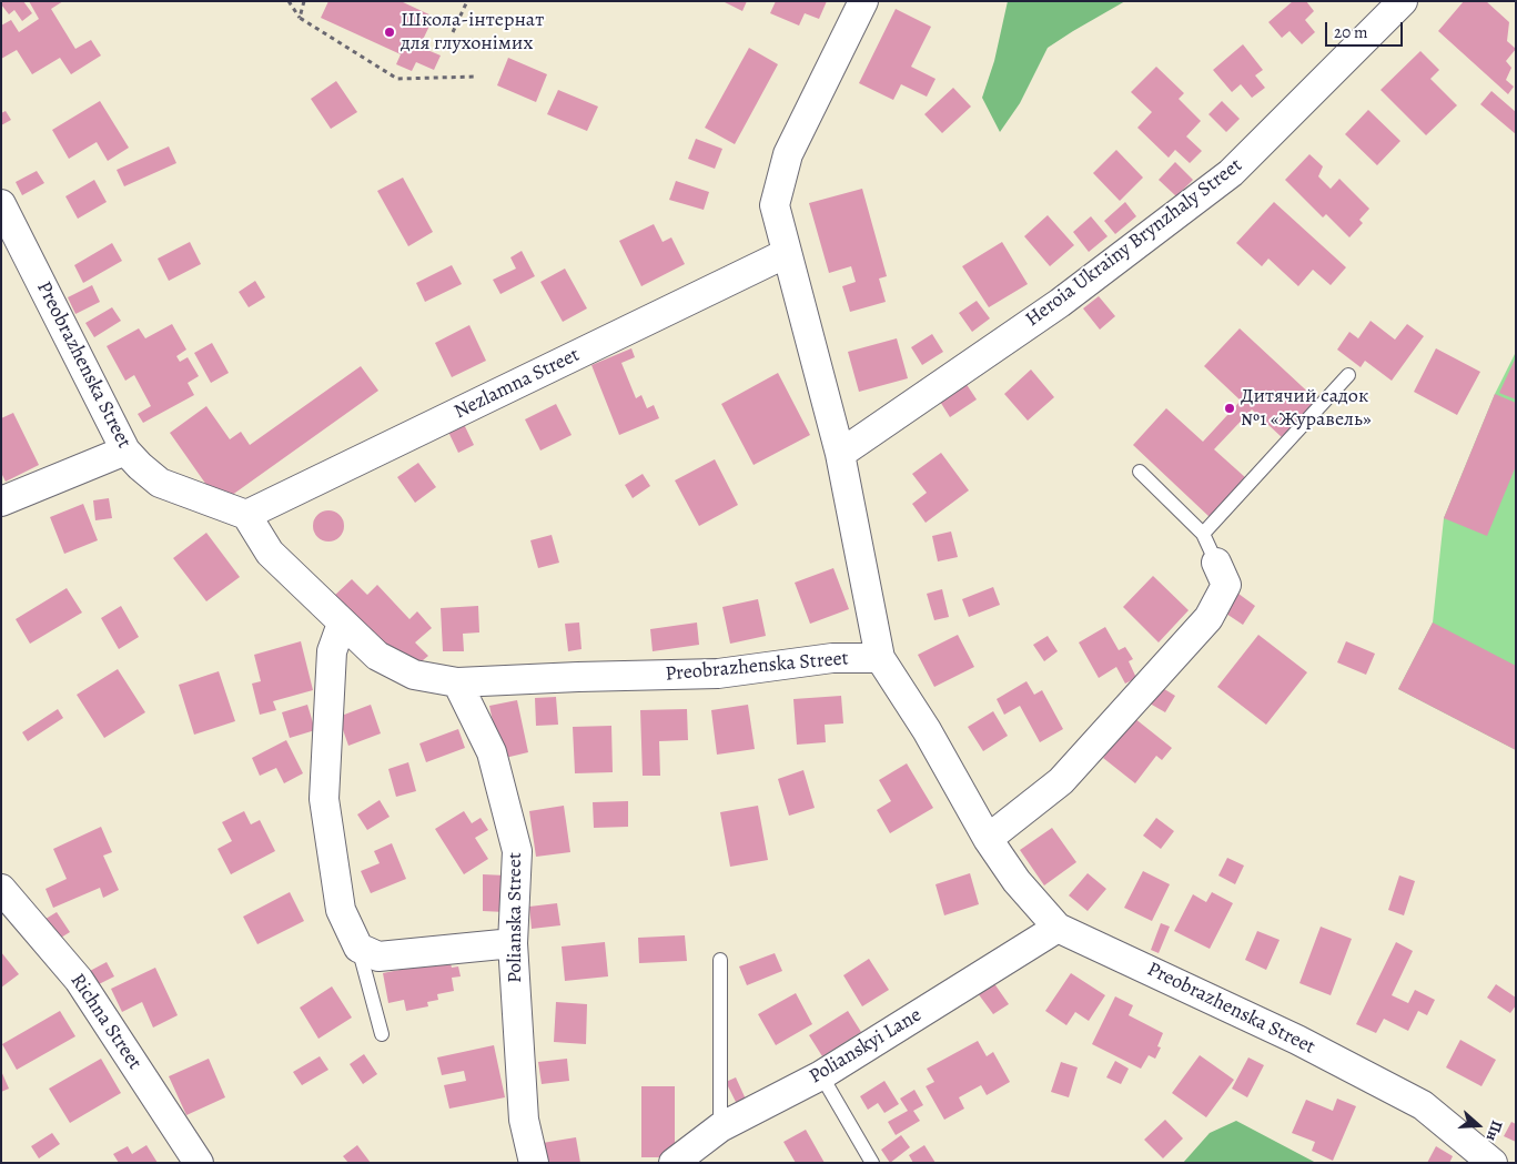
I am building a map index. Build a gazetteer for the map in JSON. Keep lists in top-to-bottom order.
{
  "streets": {
    "street": [
      "Heroia Ukrainy Brynzhaly Street",
      "Preobrazhenska Street",
      "Nezlamna Street",
      "Polianska Street",
      "Richna Street",
      "Polianskyi Lane"
    ]
  },
  "crossings": [
    ["Preobrazhenska Street", "Nezlamna Street"],
    ["Preobrazhenska Street", "Polianska Street"],
    ["Preobrazhenska Street", "Polianskyi Lane"]
  ],
  "places": ["Школа-інтернат для глухонімих", "Дитячий садок №1 «Журавель»"],
  "scale_bar": "20 m",
  "north": "right"
}
